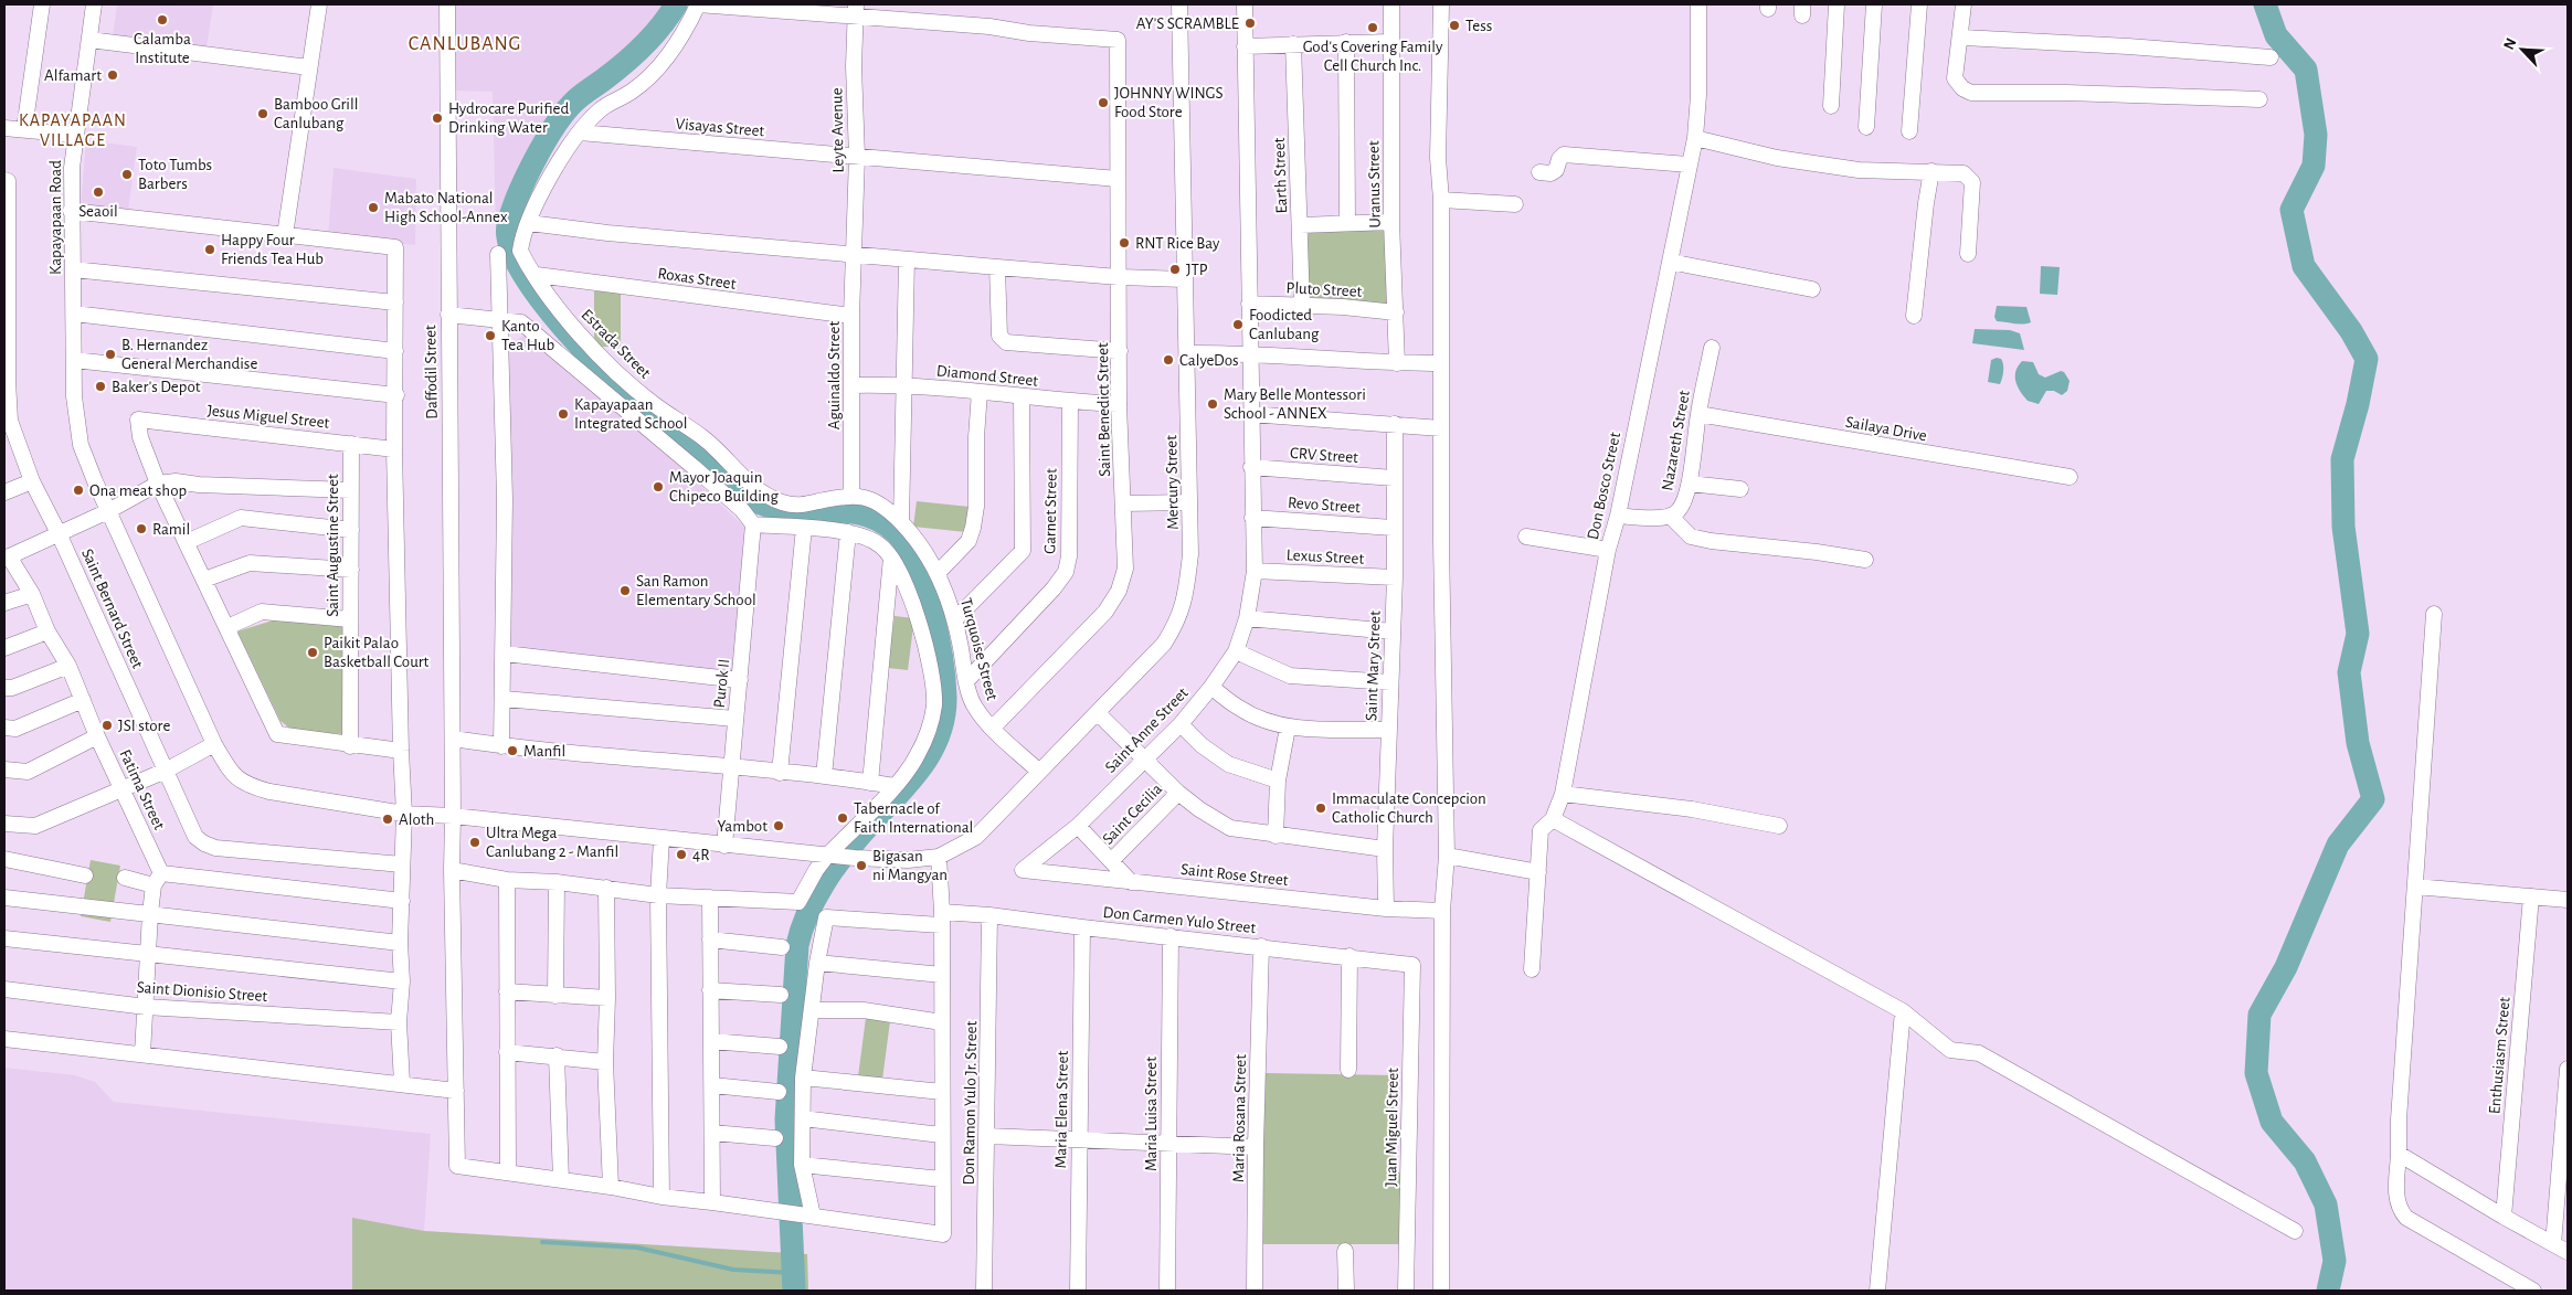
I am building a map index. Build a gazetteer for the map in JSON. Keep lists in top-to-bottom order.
{
  "streets": {
    "street": [
      "Visayas Street",
      "Leyte Avenue",
      "Earth Street",
      "Uranus Street",
      "Kapayapaan Road",
      "Roxas Street",
      "Pluto Street",
      "Estrada Street",
      "Daffodil Street",
      "Aguinaldo Street",
      "Diamond Street",
      "Saint Benedict Street",
      "Jesus Miguel Street",
      "Sailaya Drive",
      "Nazareth Street",
      "CRV Street",
      "Mercury Street",
      "Don Bosco Street",
      "Revo Street",
      "Garnet Street",
      "Saint Augustine Street",
      "Lexus Street",
      "Saint Bernard Street",
      "Turquoise Street",
      "Saint Mary Street",
      "Purok II",
      "Saint Anne Street",
      "Fatima Street",
      "Saint Cecilia",
      "Saint Rose Street",
      "Don Carmen Yulo Street",
      "Saint Dionisio Street",
      "Enthusiasm Street",
      "Don Ramon Yulo Jr. Street",
      "Maria Elena Street",
      "Maria Luisa Street",
      "Maria Rosana Street",
      "Juan Miguel Street"
    ]
  },
  "crossings": [
    ["Visayas Street", "Leyte Avenue"],
    ["Visayas Street", "Estrada Street"],
    ["Visayas Street", "Saint Benedict Street"],
    ["Leyte Avenue", "Aguinaldo Street"],
    ["Leyte Avenue", "Saint Benedict Street"],
    ["Earth Street", "Pluto Street"],
    ["Uranus Street", "Pluto Street"],
    ["Kapayapaan Road", "Daffodil Street"],
    ["Kapayapaan Road", "Mercury Street"],
    ["Kapayapaan Road", "Purok II"],
    ["Roxas Street", "Estrada Street"],
    ["Roxas Street", "Aguinaldo Street"],
    ["Pluto Street", "Saint Anne Street"],
    ["Estrada Street", "Aguinaldo Street"],
    ["Estrada Street", "Turquoise Street"],
    ["Aguinaldo Street", "Diamond Street"],
    ["Aguinaldo Street", "Turquoise Street"],
    ["Diamond Street", "Saint Benedict Street"],
    ["Diamond Street", "Garnet Street"],
    ["Saint Benedict Street", "Turquoise Street"],
    ["Jesus Miguel Street", "Saint Augustine Street"],
    ["Sailaya Drive", "Nazareth Street"],
    ["Nazareth Street", "Don Bosco Street"],
    ["CRV Street", "Saint Mary Street"],
    ["CRV Street", "Saint Anne Street"],
    ["Mercury Street", "Turquoise Street"],
    ["Revo Street", "Saint Mary Street"],
    ["Revo Street", "Saint Anne Street"],
    ["Garnet Street", "Turquoise Street"],
    ["Lexus Street", "Saint Mary Street"],
    ["Lexus Street", "Saint Anne Street"],
    ["Saint Mary Street", "Saint Rose Street"],
    ["Saint Anne Street", "Saint Rose Street"],
    ["Don Carmen Yulo Street", "Don Ramon Yulo Jr. Street"],
    ["Don Carmen Yulo Street", "Maria Elena Street"],
    ["Don Carmen Yulo Street", "Maria Luisa Street"],
    ["Don Carmen Yulo Street", "Maria Rosana Street"],
    ["Don Carmen Yulo Street", "Juan Miguel Street"]
  ],
  "districts": ["CANLUBANG", "KAPAYAPAAN VILLAGE"],
  "places": [
    "Calamba Institute",
    "AY'S SCRAMBLE",
    "Tess",
    "God's Covering Family Cell Church Inc.",
    "Alfamart",
    "JOHNNY WINGS Food Store",
    "Bamboo Grill Canlubang",
    "Hydrocare Purified Drinking Water",
    "Toto Tumbs Barbers",
    "Seaoil",
    "Mabato National High School-Annex",
    "RNT Rice Bay",
    "Happy Four Friends Tea Hub",
    "JTP",
    "Foodicted Canlubang",
    "Kanto Tea Hub",
    "B. Hernandez General Merchandise",
    "CalyeDos",
    "Baker's Depot",
    "Mary Belle Montessori School - ANNEX",
    "Kapayapaan Integrated School",
    "Mayor Joaquin Chipeco Building",
    "Ona meat shop",
    "Ramil",
    "San Ramon Elementary School",
    "Paikit Palao Basketball Court",
    "JSI store",
    "Manfil",
    "Immaculate Concepcion Catholic Church",
    "Tabernacle of Faith International",
    "Aloth",
    "Yambot",
    "Ultra Mega Canlubang 2 - Manfil",
    "4R",
    "Bigasan ni Mangyan"
  ],
  "north": "top left"
}
